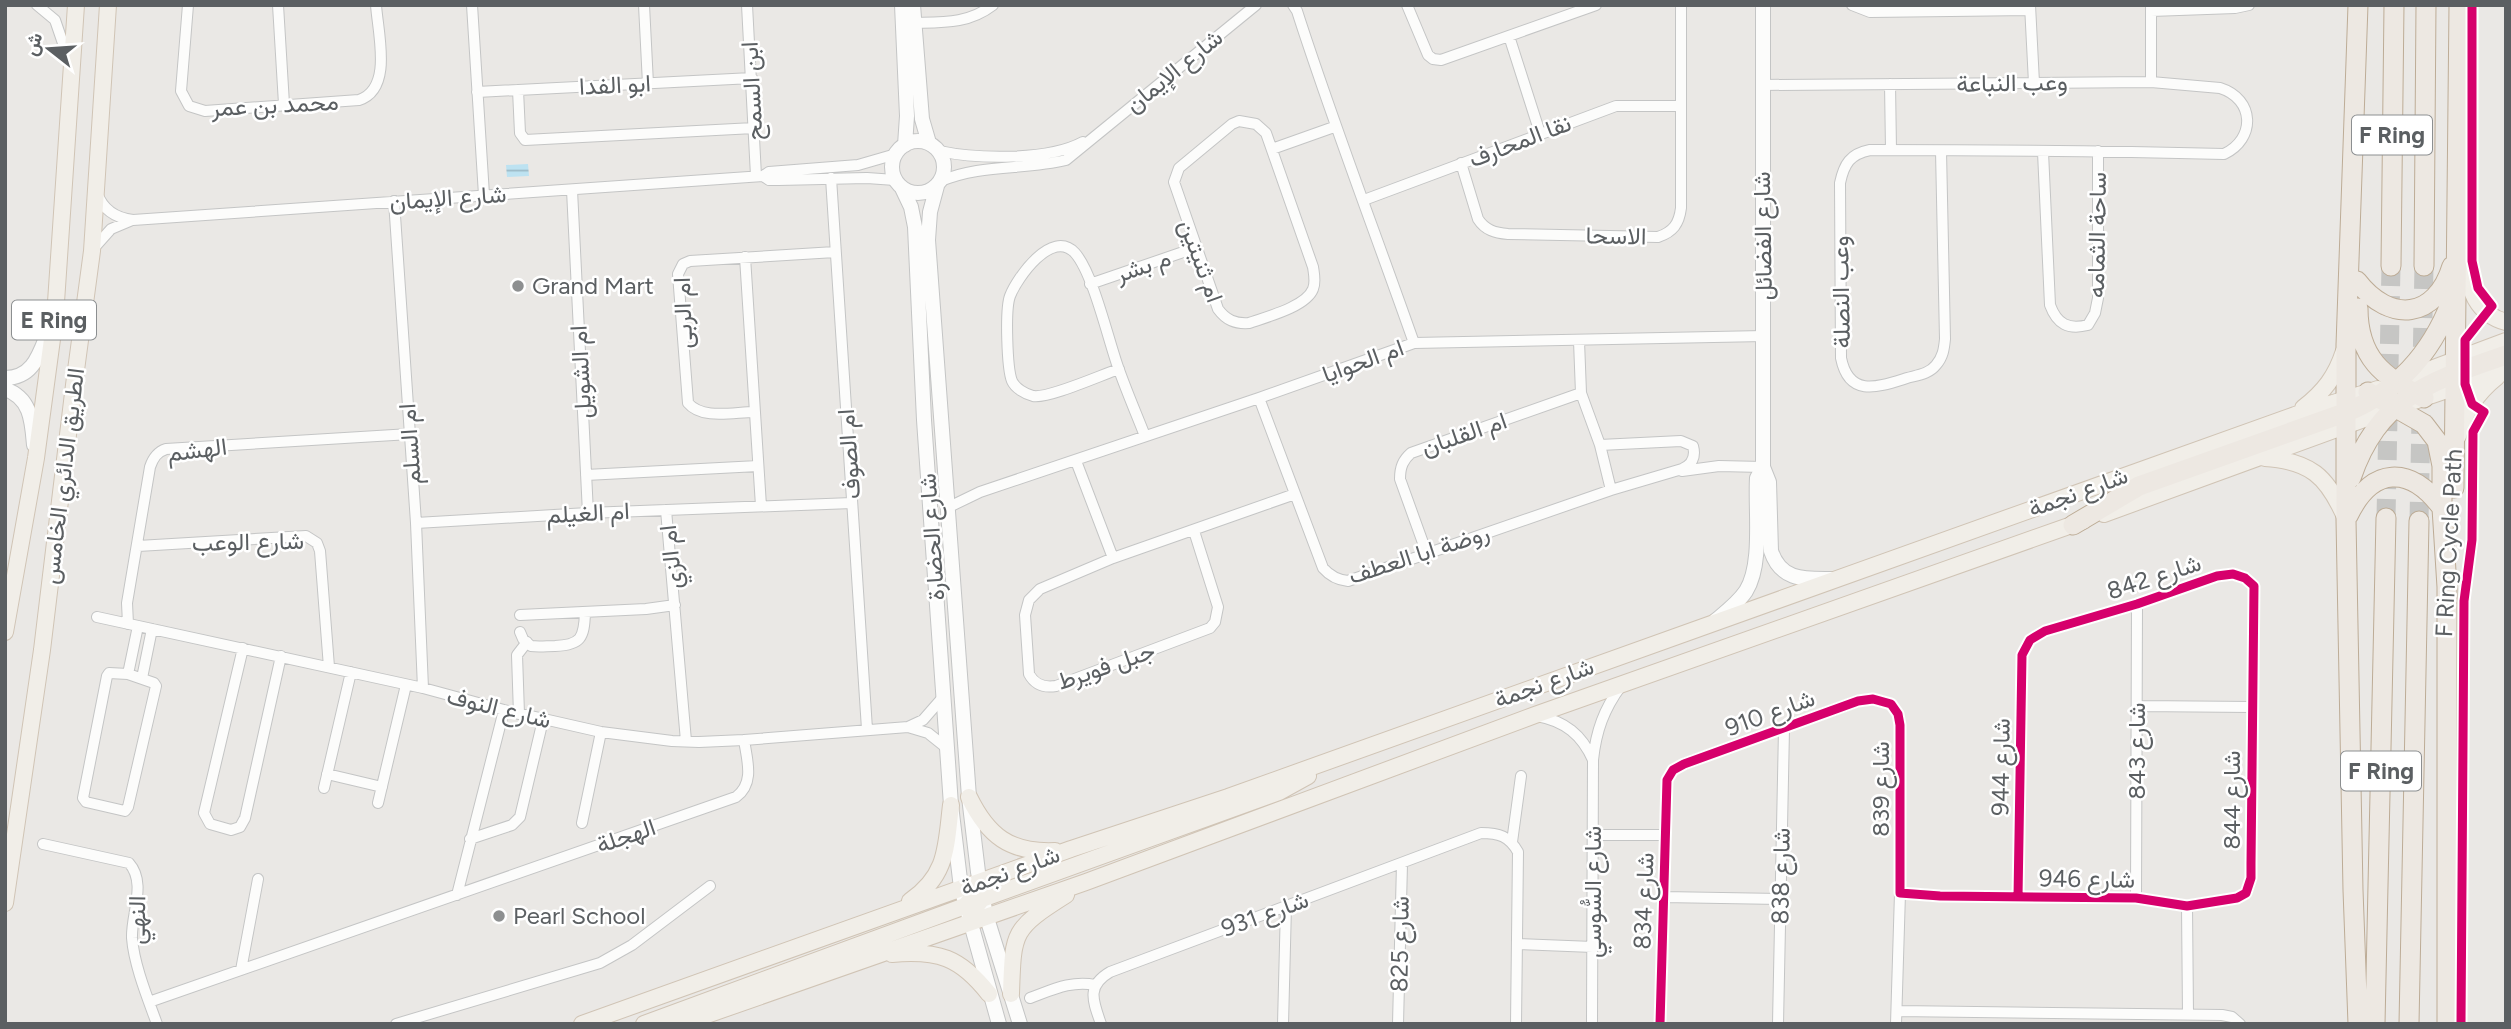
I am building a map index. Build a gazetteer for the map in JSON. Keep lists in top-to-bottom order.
{
  "streets": {
    "highway": ["F Ring"],
    "main road": ["E Ring", "الطريق الدائري الخامس", "شارع نجمة"],
    "street": [
      "شارع الإيمان",
      "وعب النباعة",
      "ابو الفدا",
      "ابن السمح",
      "محمد بن عمر",
      "نقا المحارف",
      "ساحة الثمامه",
      "الاسحا",
      "شارع الفضائل",
      "ام ثنيتين",
      "م بشر",
      "وعب النصلة",
      "ام الربى",
      "ام الحوايا",
      "ام الشويل",
      "ام القلبان",
      "ام السلم",
      "الهشم",
      "ام الصوف",
      "ام الغيلم",
      "شارع الحضارة",
      "شارع الوعب",
      "روضة ابا العطف",
      "ام الزي",
      "شارع 842",
      "جبل فويرط",
      "شارع النوف",
      "شارع 910",
      "شارع 843",
      "شارع 944",
      "شارع 839",
      "شارع 844",
      "الهجلة",
      "شارع 838",
      "شارع 946",
      "شارع السُّوسي",
      "شارع 834",
      "شارع 931",
      "النهي",
      "شارع 825"
    ],
    "cycle path": ["F Ring Cycle Path"]
  },
  "crossings": [
    ["شارع الإيمان", "ابن السمح"],
    ["شارع الإيمان", "ام الشويل"],
    ["شارع الإيمان", "ام السلم"],
    ["شارع الإيمان", "ام الصوف"],
    ["شارع الإيمان", "الطريق الدائري الخامس"],
    ["شارع الإيمان", "شارع الحضارة"],
    ["وعب النباعة", "شارع الفضائل"],
    ["وعب النباعة", "وعب النصلة"],
    ["ابو الفدا", "ابن السمح"],
    ["نقا المحارف", "الاسحا"],
    ["ساحة الثمامه", "وعب النصلة"],
    ["شارع الفضائل", "ام الحوايا"],
    ["شارع الفضائل", "شارع نجمة"],
    ["شارع الفضائل", "روضة ابا العطف"],
    ["ام ثنيتين", "م بشر"],
    ["م بشر", "ام الحوايا"],
    ["ام الربى", "ام الصوف"],
    ["ام الحوايا", "شارع الحضارة"],
    ["ام الحوايا", "روضة ابا العطف"],
    ["ام الشويل", "ام الغيلم"],
    ["ام القلبان", "روضة ابا العطف"],
    ["ام السلم", "الهشم"],
    ["ام السلم", "ام الغيلم"],
    ["ام السلم", "شارع النوف"],
    ["الهشم", "شارع الوعب"],
    ["الهشم", "شارع النوف"],
    ["ام الصوف", "ام الغيلم"],
    ["ام الصوف", "شارع النوف"],
    ["شارع نجمة", "شارع الحضارة"],
    ["شارع نجمة", "شارع السُّوسي"],
    ["ام الغيلم", "ام الزي"],
    ["شارع الحضارة", "شارع النوف"],
    ["شارع الوعب", "شارع النوف"],
    ["روضة ابا العطف", "جبل فويرط"],
    ["ام الزي", "شارع النوف"],
    ["شارع 842", "شارع 843"],
    ["شارع 842", "شارع 944"],
    ["شارع 842", "شارع 844"],
    ["شارع النوف", "الهجلة"],
    ["شارع 910", "شارع 839"],
    ["شارع 910", "شارع 838"],
    ["شارع 910", "شارع 834"],
    ["شارع 843", "شارع 946"],
    ["شارع 944", "شارع 946"],
    ["شارع 839", "شارع 946"],
    ["شارع 844", "شارع 946"],
    ["الهجلة", "النهي"],
    ["شارع السُّوسي", "شارع 834"],
    ["شارع 931", "شارع 825"]
  ],
  "places": ["Grand Mart", "Pearl School"],
  "north": "left"
}
